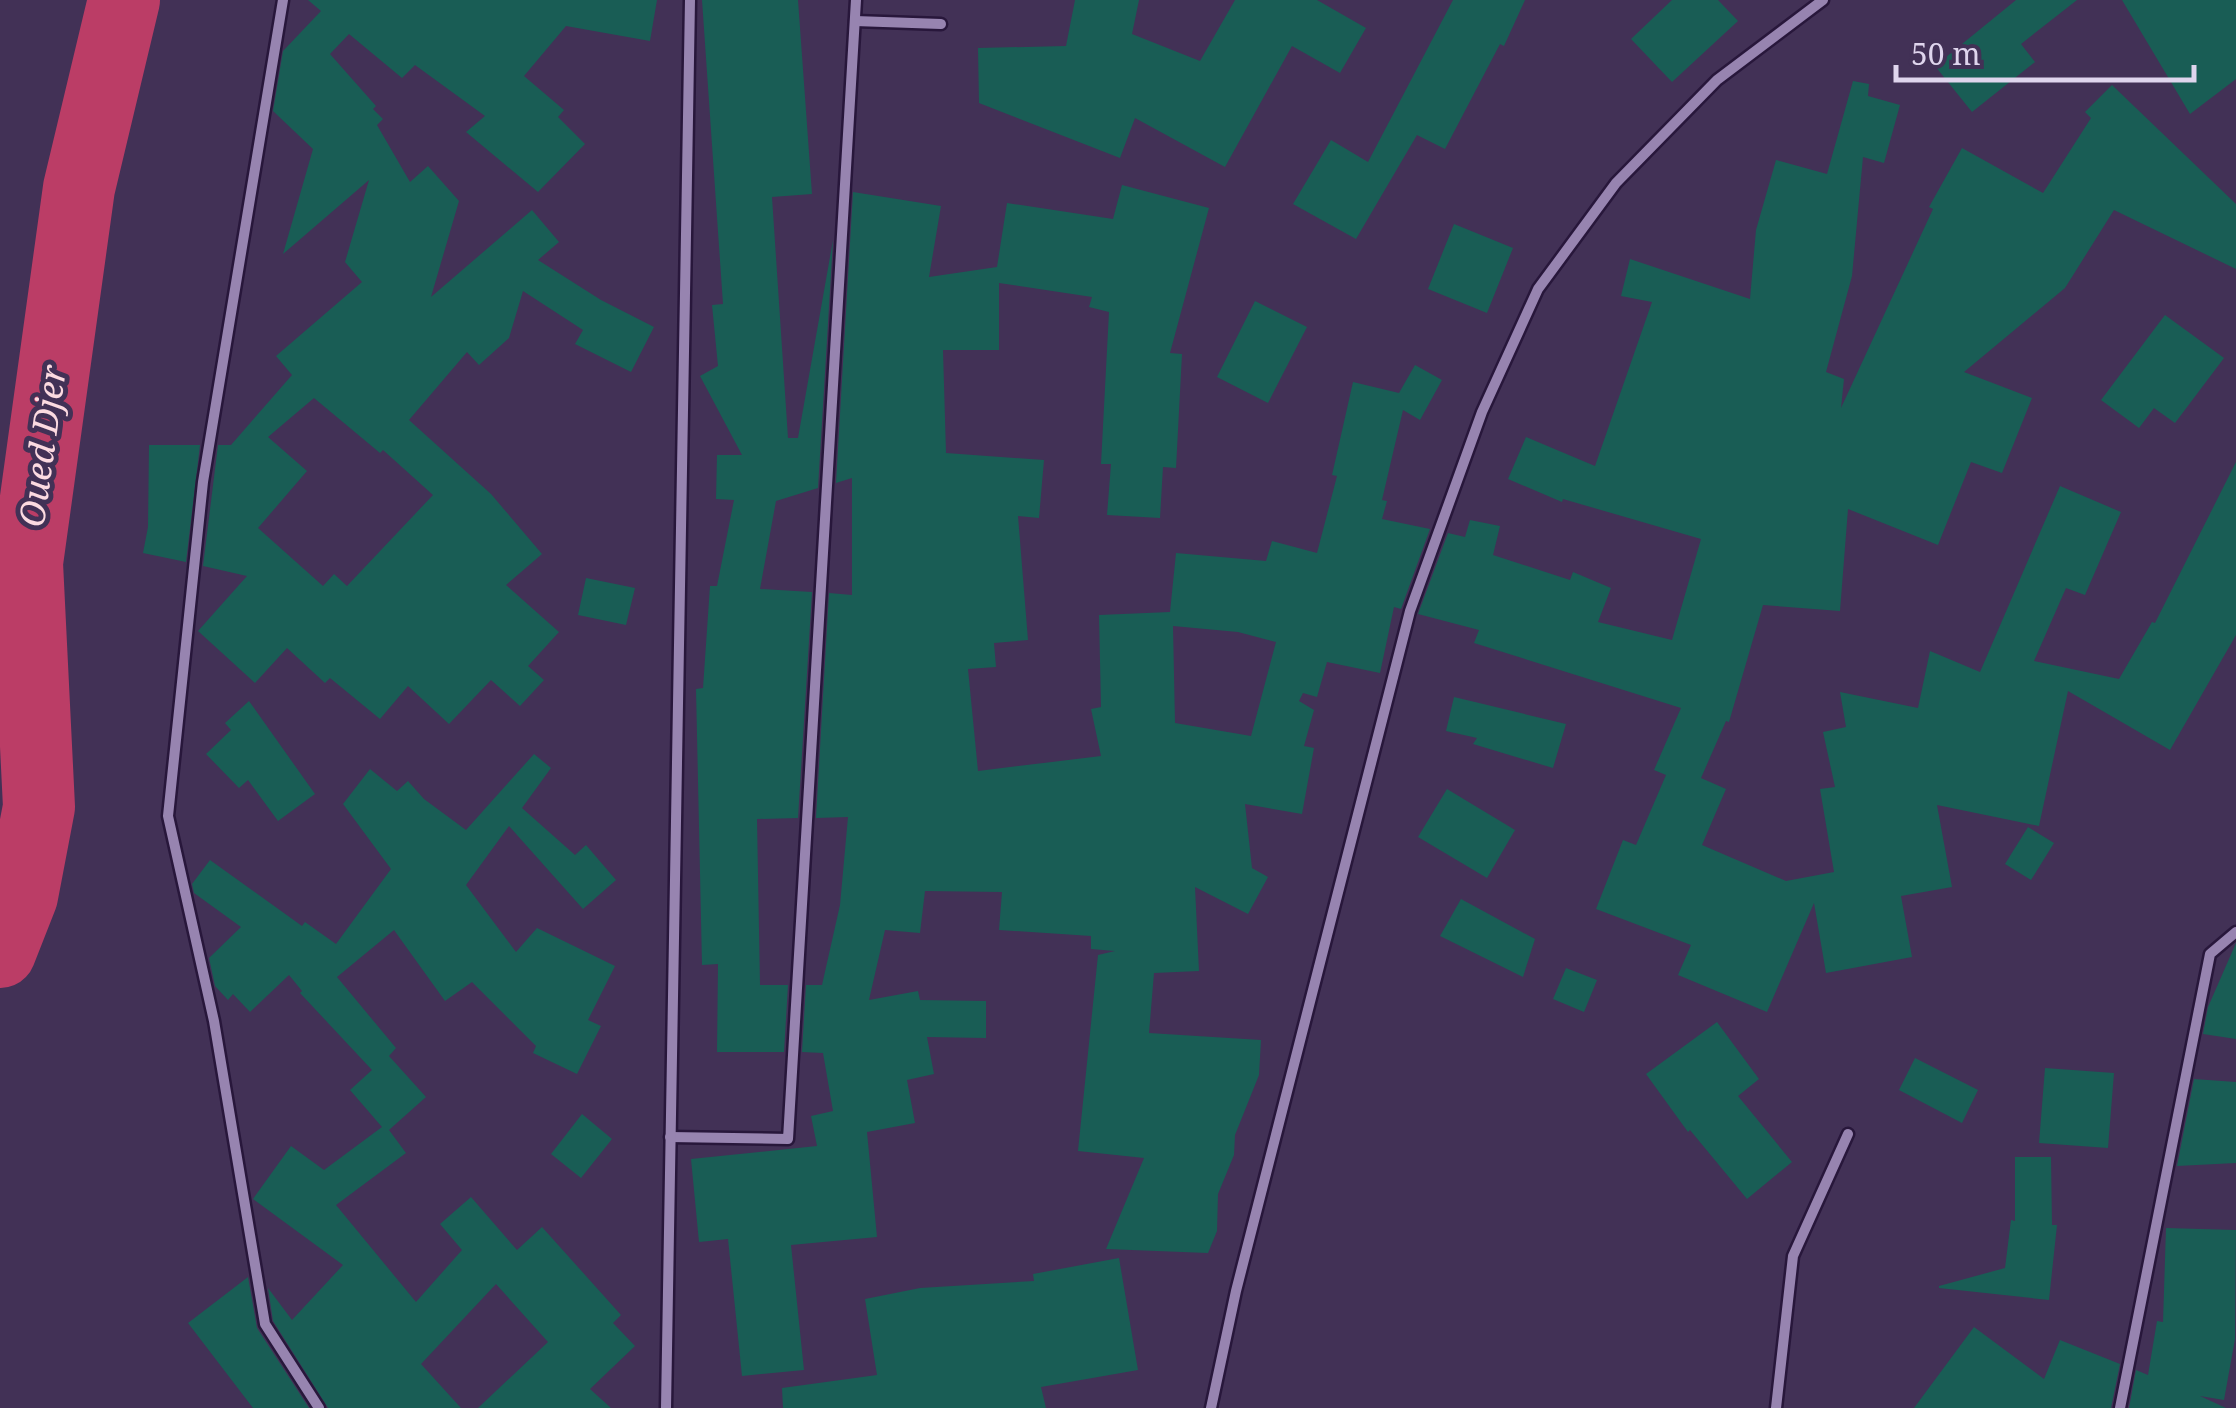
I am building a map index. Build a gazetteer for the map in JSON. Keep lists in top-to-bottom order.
{
  "water": ["Oued Djer"],
  "scale_bar": "50 m"
}
